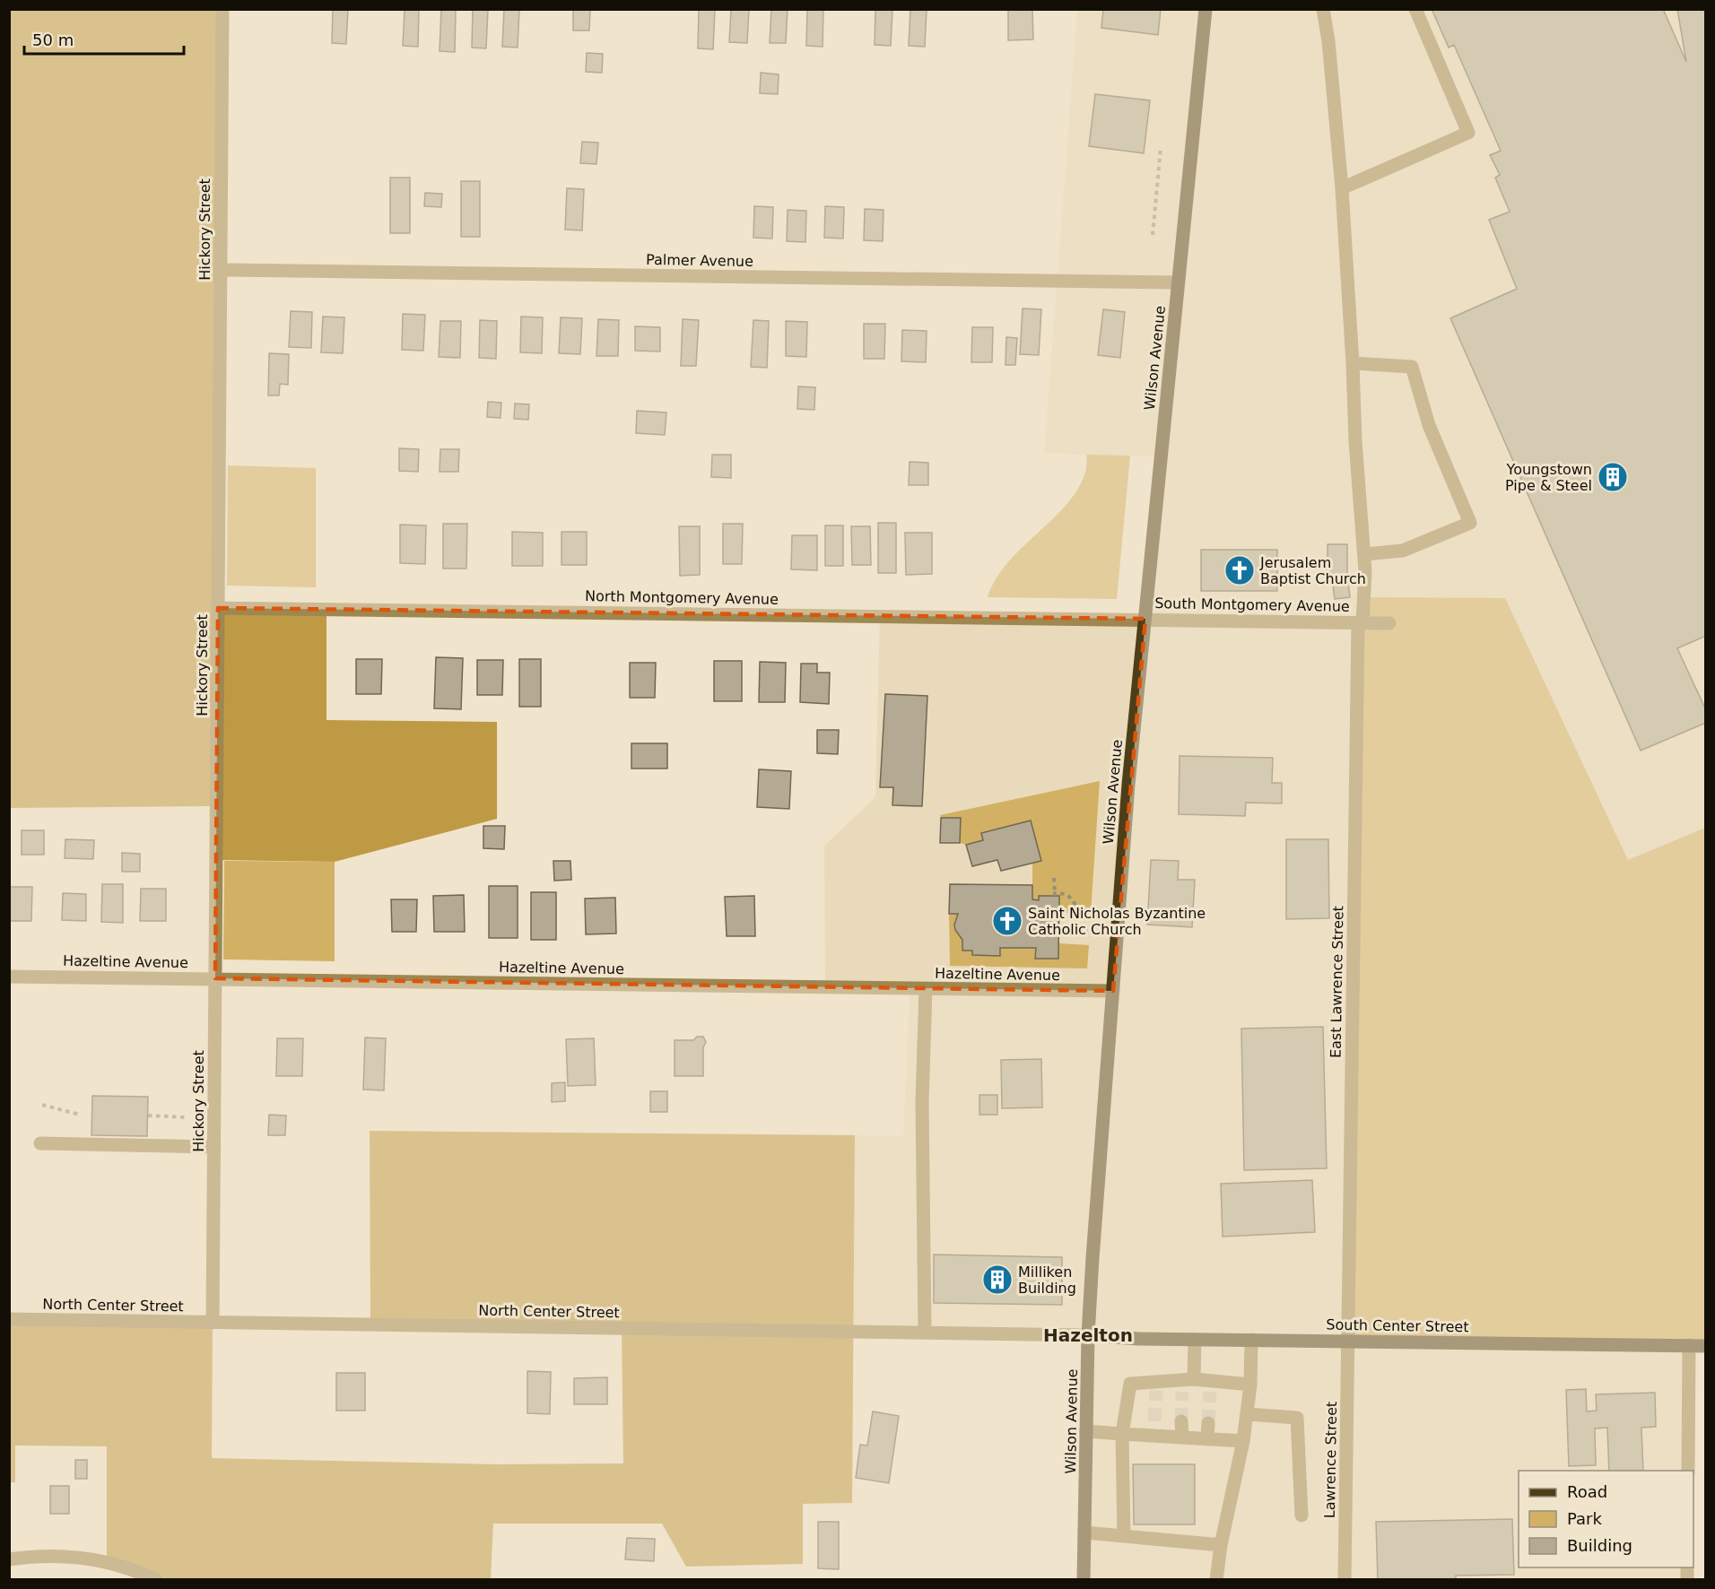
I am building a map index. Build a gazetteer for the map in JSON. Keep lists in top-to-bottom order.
{
  "streets": {
    "main road": ["Wilson Avenue", "South Center Street"],
    "street": [
      "Hickory Street",
      "Palmer Avenue",
      "North Montgomery Avenue",
      "South Montgomery Avenue",
      "Hazeltine Avenue",
      "East Lawrence Street",
      "North Center Street",
      "Lawrence Street"
    ]
  },
  "crossings": [
    ["Hickory Street", "Palmer Avenue"],
    ["Hickory Street", "North Montgomery Avenue"],
    ["Hickory Street", "Hazeltine Avenue"],
    ["Hickory Street", "North Center Street"],
    ["Palmer Avenue", "Wilson Avenue"],
    ["Wilson Avenue", "North Montgomery Avenue"],
    ["Wilson Avenue", "South Montgomery Avenue"],
    ["Wilson Avenue", "Hazeltine Avenue"],
    ["Wilson Avenue", "North Center Street"],
    ["Wilson Avenue", "South Center Street"],
    ["North Montgomery Avenue", "South Montgomery Avenue"],
    ["South Montgomery Avenue", "East Lawrence Street"],
    ["East Lawrence Street", "South Center Street"],
    ["East Lawrence Street", "Lawrence Street"],
    ["North Center Street", "South Center Street"],
    ["South Center Street", "Lawrence Street"]
  ],
  "districts": ["Hazelton"],
  "places": {
    "building": ["Youngstown Pipe & Steel", "Milliken Building"],
    "church": ["Jerusalem Baptist Church", "Saint Nicholas Byzantine Catholic Church"]
  },
  "legend": ["Road", "Park", "Building"],
  "scale_bar": "50 m"
}
